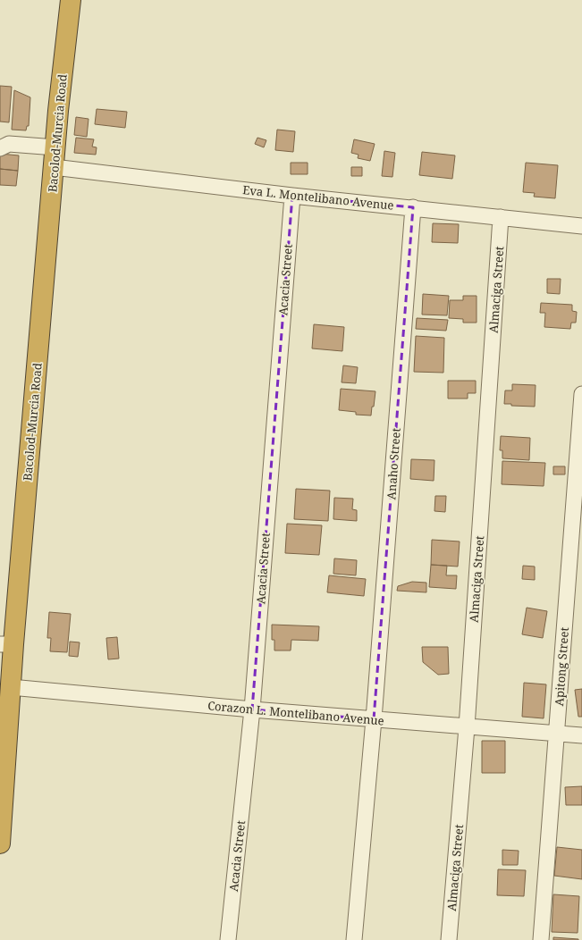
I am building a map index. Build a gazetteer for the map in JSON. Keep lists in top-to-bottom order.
{
  "streets": {
    "highway": ["Bacolod-Murcia Road"],
    "street": [
      "Eva L. Montelibano Avenue",
      "Acacia Street",
      "Almaciga Street",
      "Anaho Street",
      "Apitong Street",
      "Corazon L. Montelibano Avenue"
    ]
  },
  "crossings": [
    ["Bacolod-Murcia Road", "Eva L. Montelibano Avenue"],
    ["Bacolod-Murcia Road", "Corazon L. Montelibano Avenue"],
    ["Eva L. Montelibano Avenue", "Acacia Street"],
    ["Eva L. Montelibano Avenue", "Almaciga Street"],
    ["Eva L. Montelibano Avenue", "Anaho Street"],
    ["Acacia Street", "Corazon L. Montelibano Avenue"],
    ["Almaciga Street", "Corazon L. Montelibano Avenue"],
    ["Anaho Street", "Corazon L. Montelibano Avenue"],
    ["Apitong Street", "Corazon L. Montelibano Avenue"]
  ]
}
